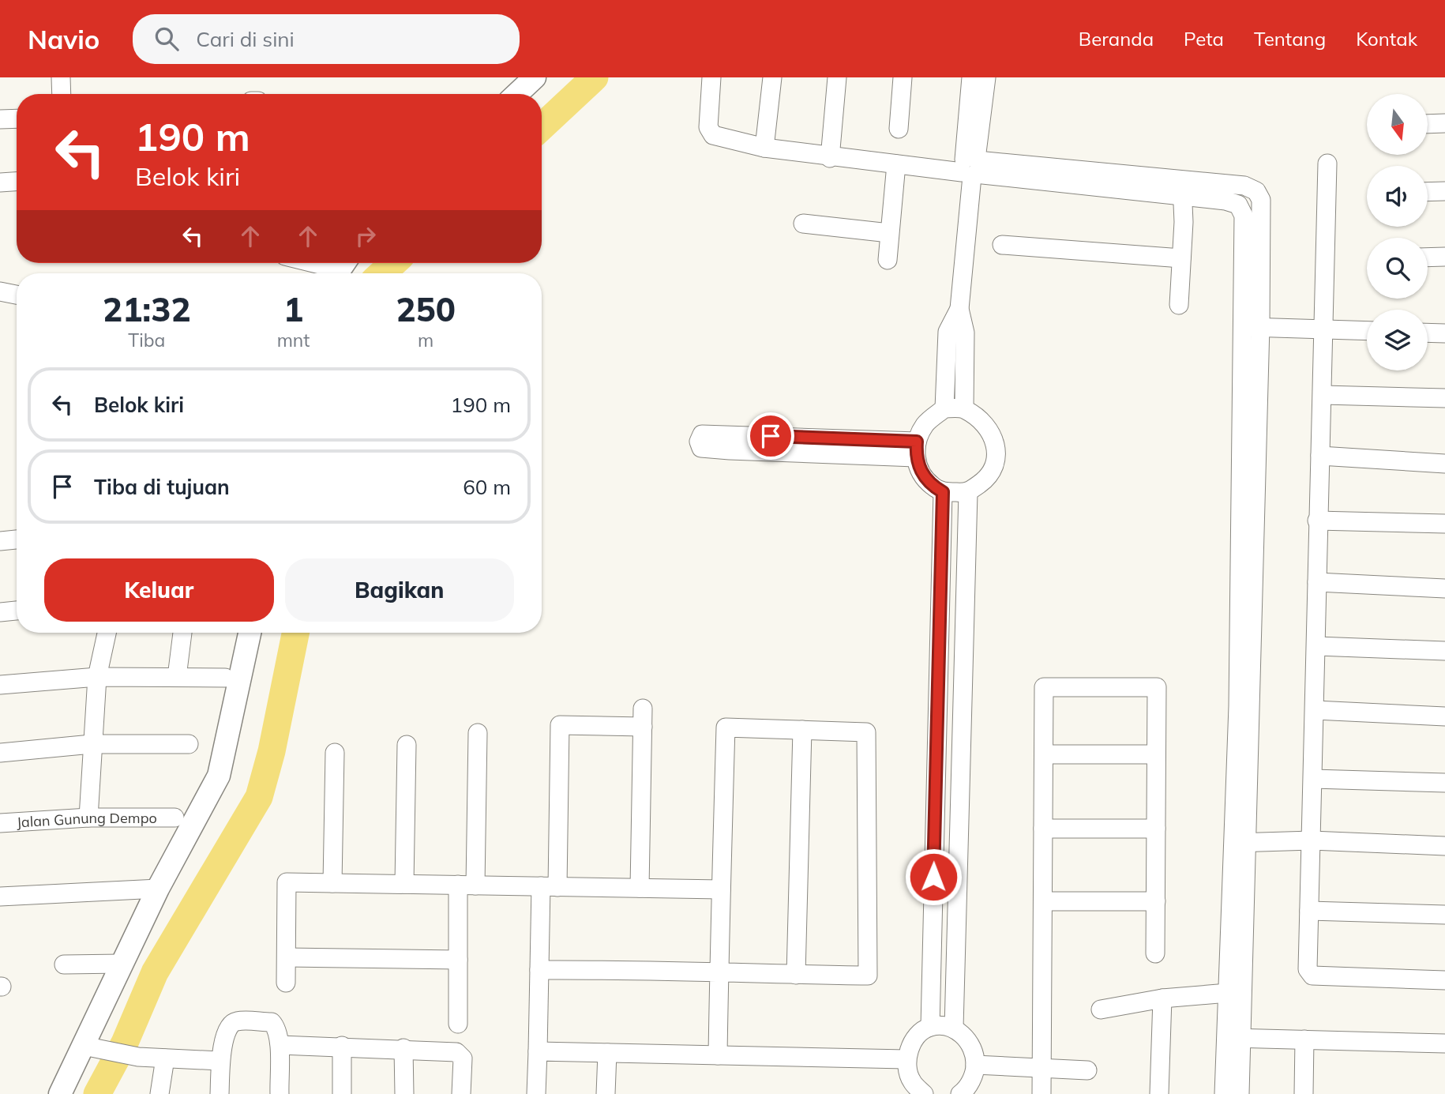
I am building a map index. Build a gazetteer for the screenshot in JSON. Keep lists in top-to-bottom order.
{
  "streets": {
    "street": ["Jalan Gunung Dempo"]
  },
  "north": "bottom",
  "page": {
    "header": "Navio",
    "search": "Cari di sini",
    "nav": [
      "Beranda",
      "Peta",
      "Tentang",
      "Kontak"
    ],
    "turn": ["190 m", "Belok kiri"],
    "eta": [
      "21:32",
      "Tiba",
      "1",
      "mnt",
      "250",
      "m"
    ],
    "list": [
      {
        "name": "Belok kiri",
        "value": "190 m"
      },
      {
        "name": "Tiba di tujuan",
        "value": "60 m"
      }
    ],
    "buttons": ["Keluar", "Bagikan"]
  }
}
